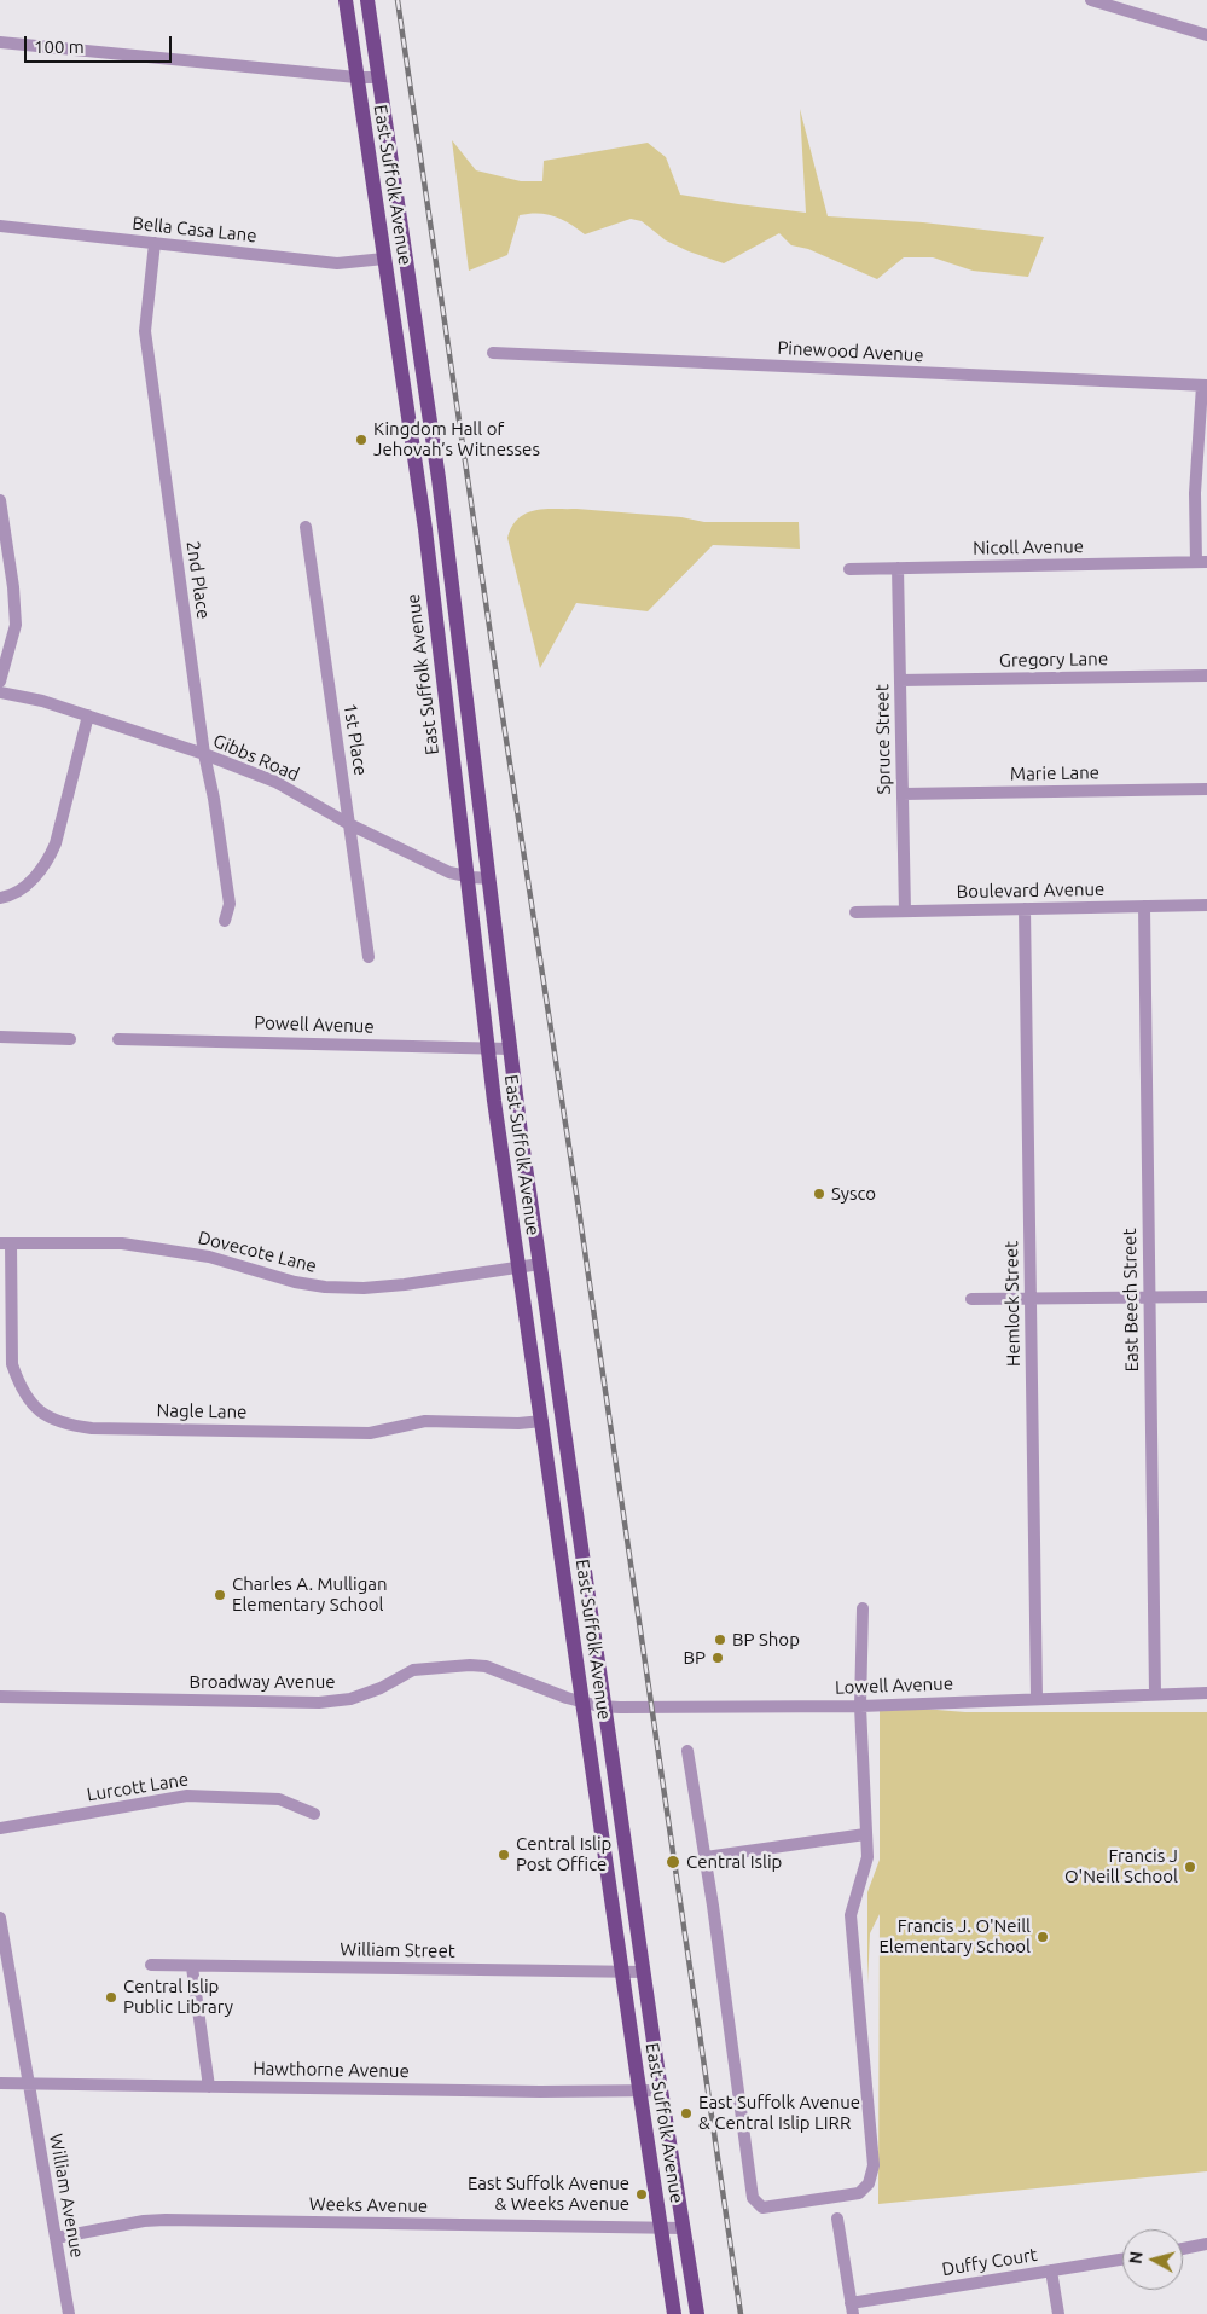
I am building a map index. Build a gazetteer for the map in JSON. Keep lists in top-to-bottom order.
{
  "streets": {
    "main road": ["East Suffolk Avenue"],
    "street": [
      "Bella Casa Lane",
      "Pinewood Avenue",
      "Nicoll Avenue",
      "2nd Place",
      "Gregory Lane",
      "1st Place",
      "Spruce Street",
      "Gibbs Road",
      "Marie Lane",
      "Boulevard Avenue",
      "Powell Avenue",
      "Dovecote Lane",
      "East Beech Street",
      "Hemlock Street",
      "Nagle Lane",
      "Broadway Avenue",
      "Lowell Avenue",
      "Lurcott Lane",
      "William Street",
      "Hawthorne Avenue",
      "William Avenue",
      "Weeks Avenue",
      "Duffy Court"
    ]
  },
  "crossings": [
    ["East Suffolk Avenue", "Bella Casa Lane"],
    ["East Suffolk Avenue", "Gibbs Road"],
    ["East Suffolk Avenue", "Powell Avenue"],
    ["East Suffolk Avenue", "Dovecote Lane"],
    ["East Suffolk Avenue", "Nagle Lane"],
    ["East Suffolk Avenue", "Broadway Avenue"],
    ["East Suffolk Avenue", "Lowell Avenue"],
    ["East Suffolk Avenue", "William Street"],
    ["East Suffolk Avenue", "Hawthorne Avenue"],
    ["East Suffolk Avenue", "Weeks Avenue"],
    ["Bella Casa Lane", "2nd Place"],
    ["Nicoll Avenue", "Spruce Street"],
    ["2nd Place", "Gibbs Road"],
    ["Gregory Lane", "Spruce Street"],
    ["1st Place", "Gibbs Road"],
    ["Spruce Street", "Marie Lane"],
    ["Spruce Street", "Boulevard Avenue"],
    ["Boulevard Avenue", "East Beech Street"],
    ["Boulevard Avenue", "Hemlock Street"],
    ["Dovecote Lane", "Nagle Lane"],
    ["East Beech Street", "Lowell Avenue"],
    ["Hemlock Street", "Lowell Avenue"],
    ["Broadway Avenue", "Lowell Avenue"],
    ["Hawthorne Avenue", "William Avenue"],
    ["William Avenue", "Weeks Avenue"]
  ],
  "places": [
    "Kingdom Hall of Jehovah’s Witnesses",
    "Sysco",
    "Charles A. Mulligan Elementary School",
    "BP Shop",
    "BP",
    "Central Islip Post Office",
    "Central Islip",
    "Francis J O'Neill School",
    "Francis J. O'Neill Elementary School",
    "Central Islip Public Library",
    "East Suffolk Avenue & Central Islip LIRR",
    "East Suffolk Avenue & Weeks Avenue"
  ],
  "scale_bar": "100 m",
  "north": "left"
}
